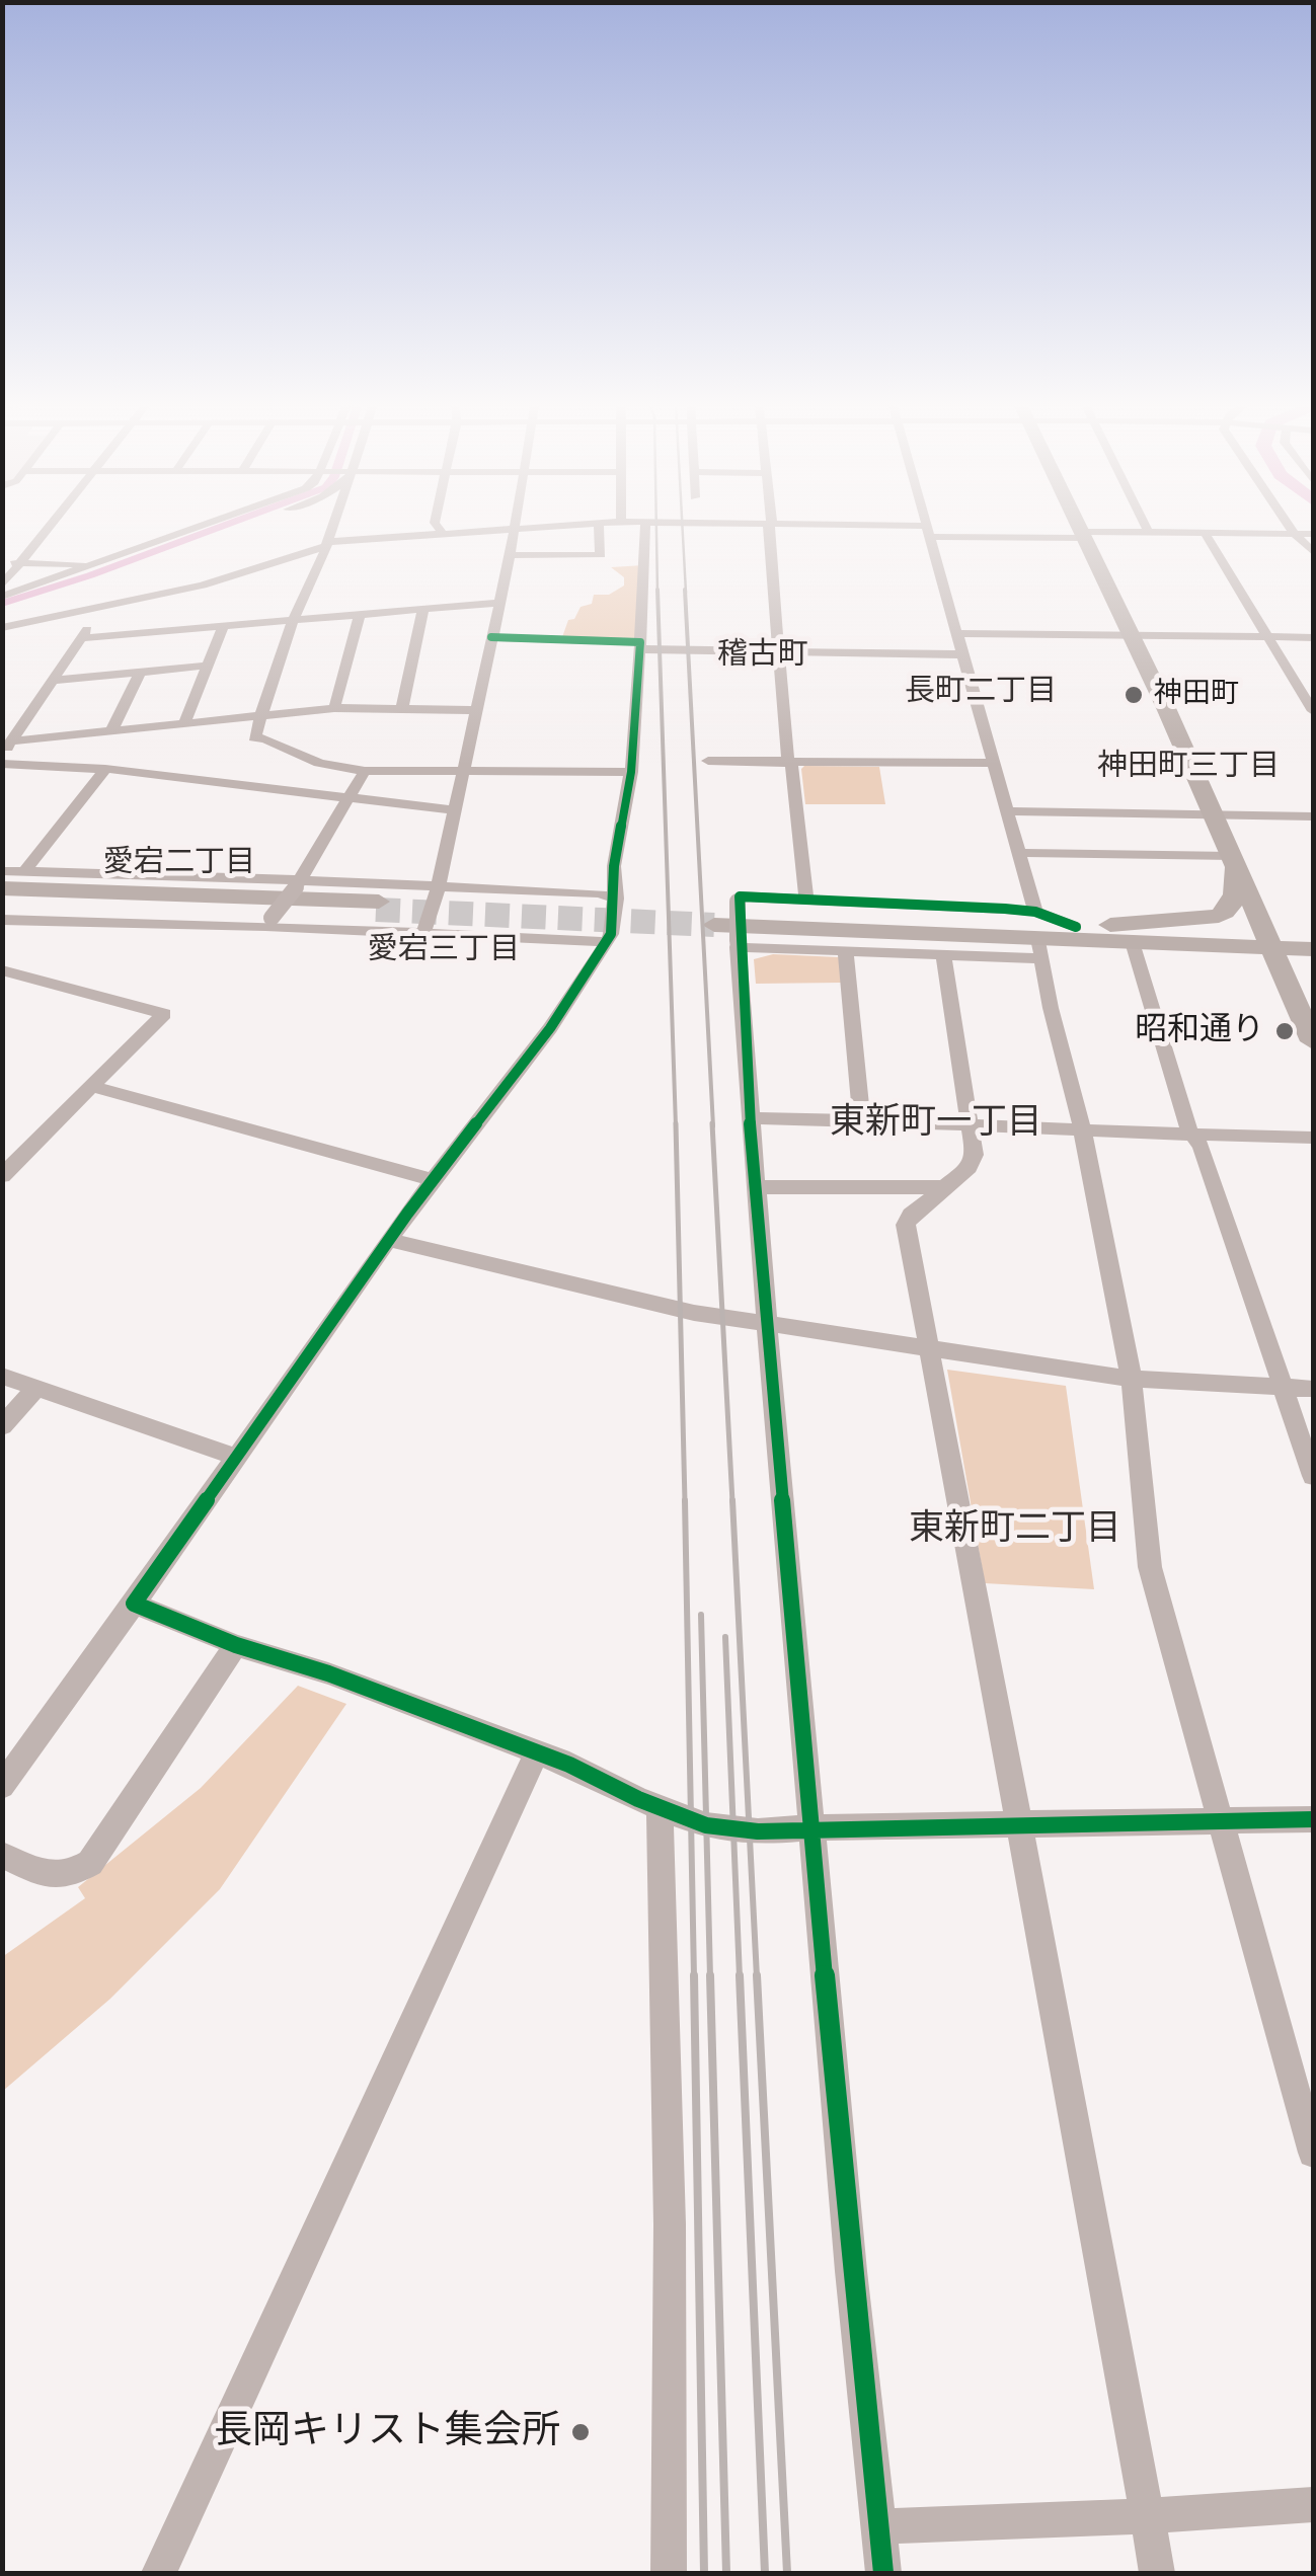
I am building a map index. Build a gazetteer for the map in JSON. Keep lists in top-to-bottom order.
{
  "districts": [
    "稽古町",
    "長町二丁目",
    "神田町三丁目",
    "愛宕二丁目",
    "愛宕三丁目",
    "東新町一丁目",
    "東新町二丁目"
  ],
  "places": ["神田町", "昭和通り", "長岡キリスト集会所"]
}
